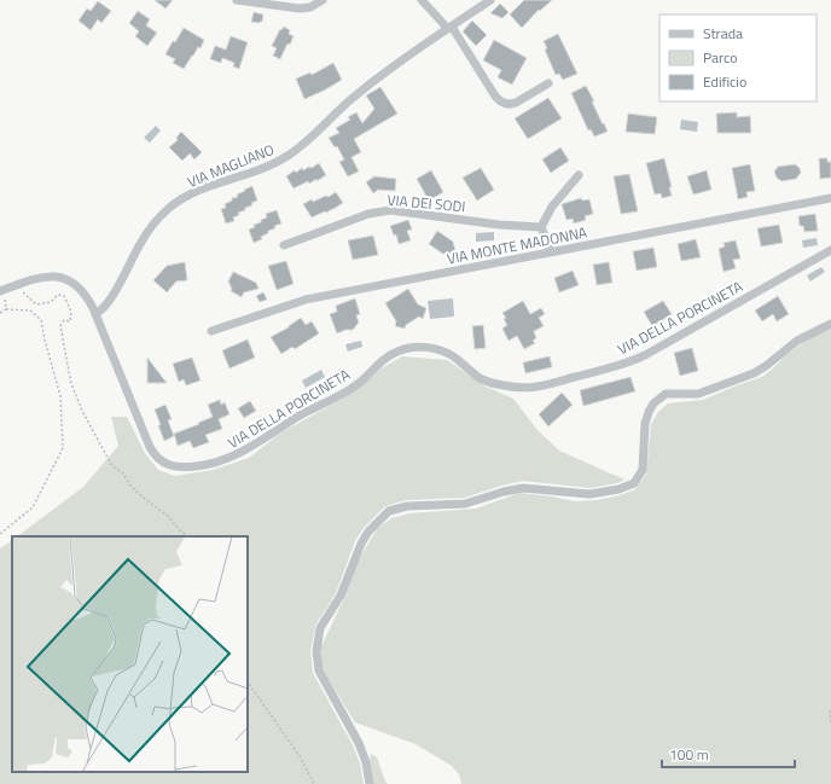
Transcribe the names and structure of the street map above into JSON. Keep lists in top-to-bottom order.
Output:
{
  "streets": {
    "street": [
      "VIA MAGLIANO",
      "VIA DEI SODI",
      "VIA MONTE MADONNA",
      "VIA DELLA PORCINETA"
    ]
  },
  "crossings": [
    ["VIA MAGLIANO", "VIA DELLA PORCINETA"]
  ],
  "legend": ["Strada", "Parco", "Edificio"],
  "scale_bar": "100 m"
}
